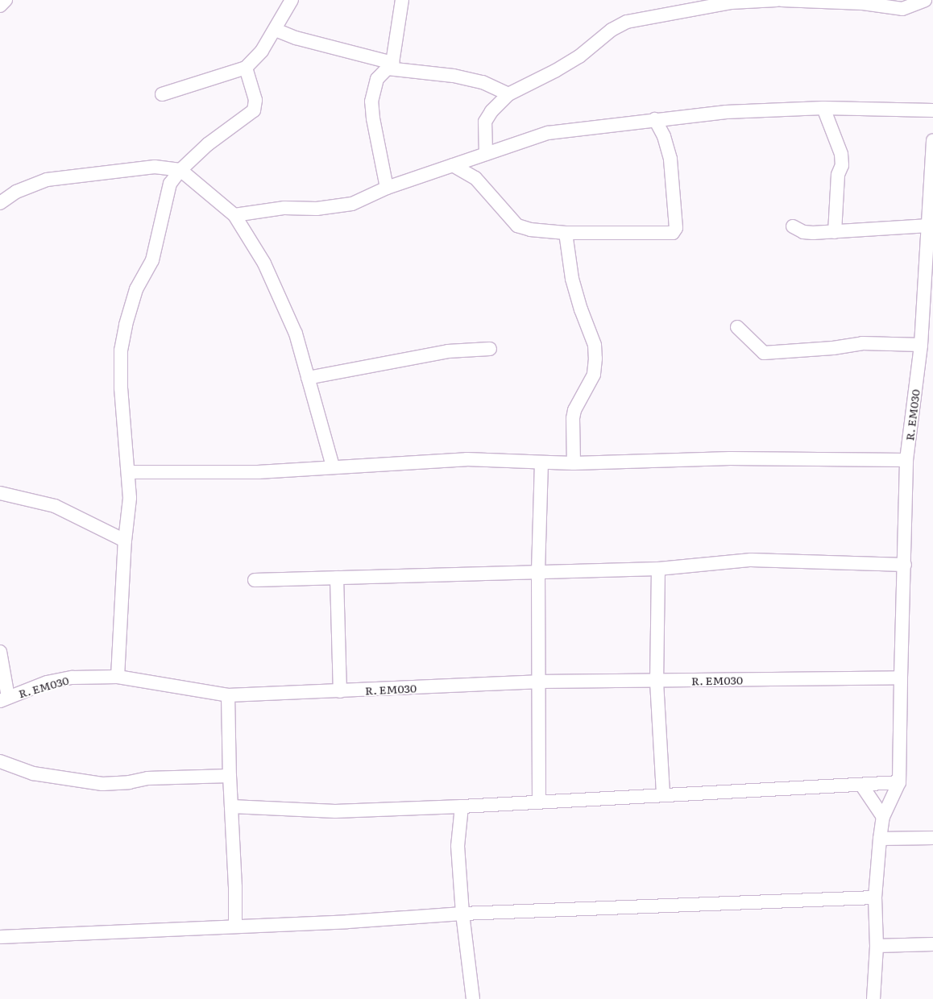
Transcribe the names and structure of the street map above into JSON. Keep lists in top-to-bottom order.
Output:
{
  "streets": {
    "street": ["R. EM030"]
  }
}
